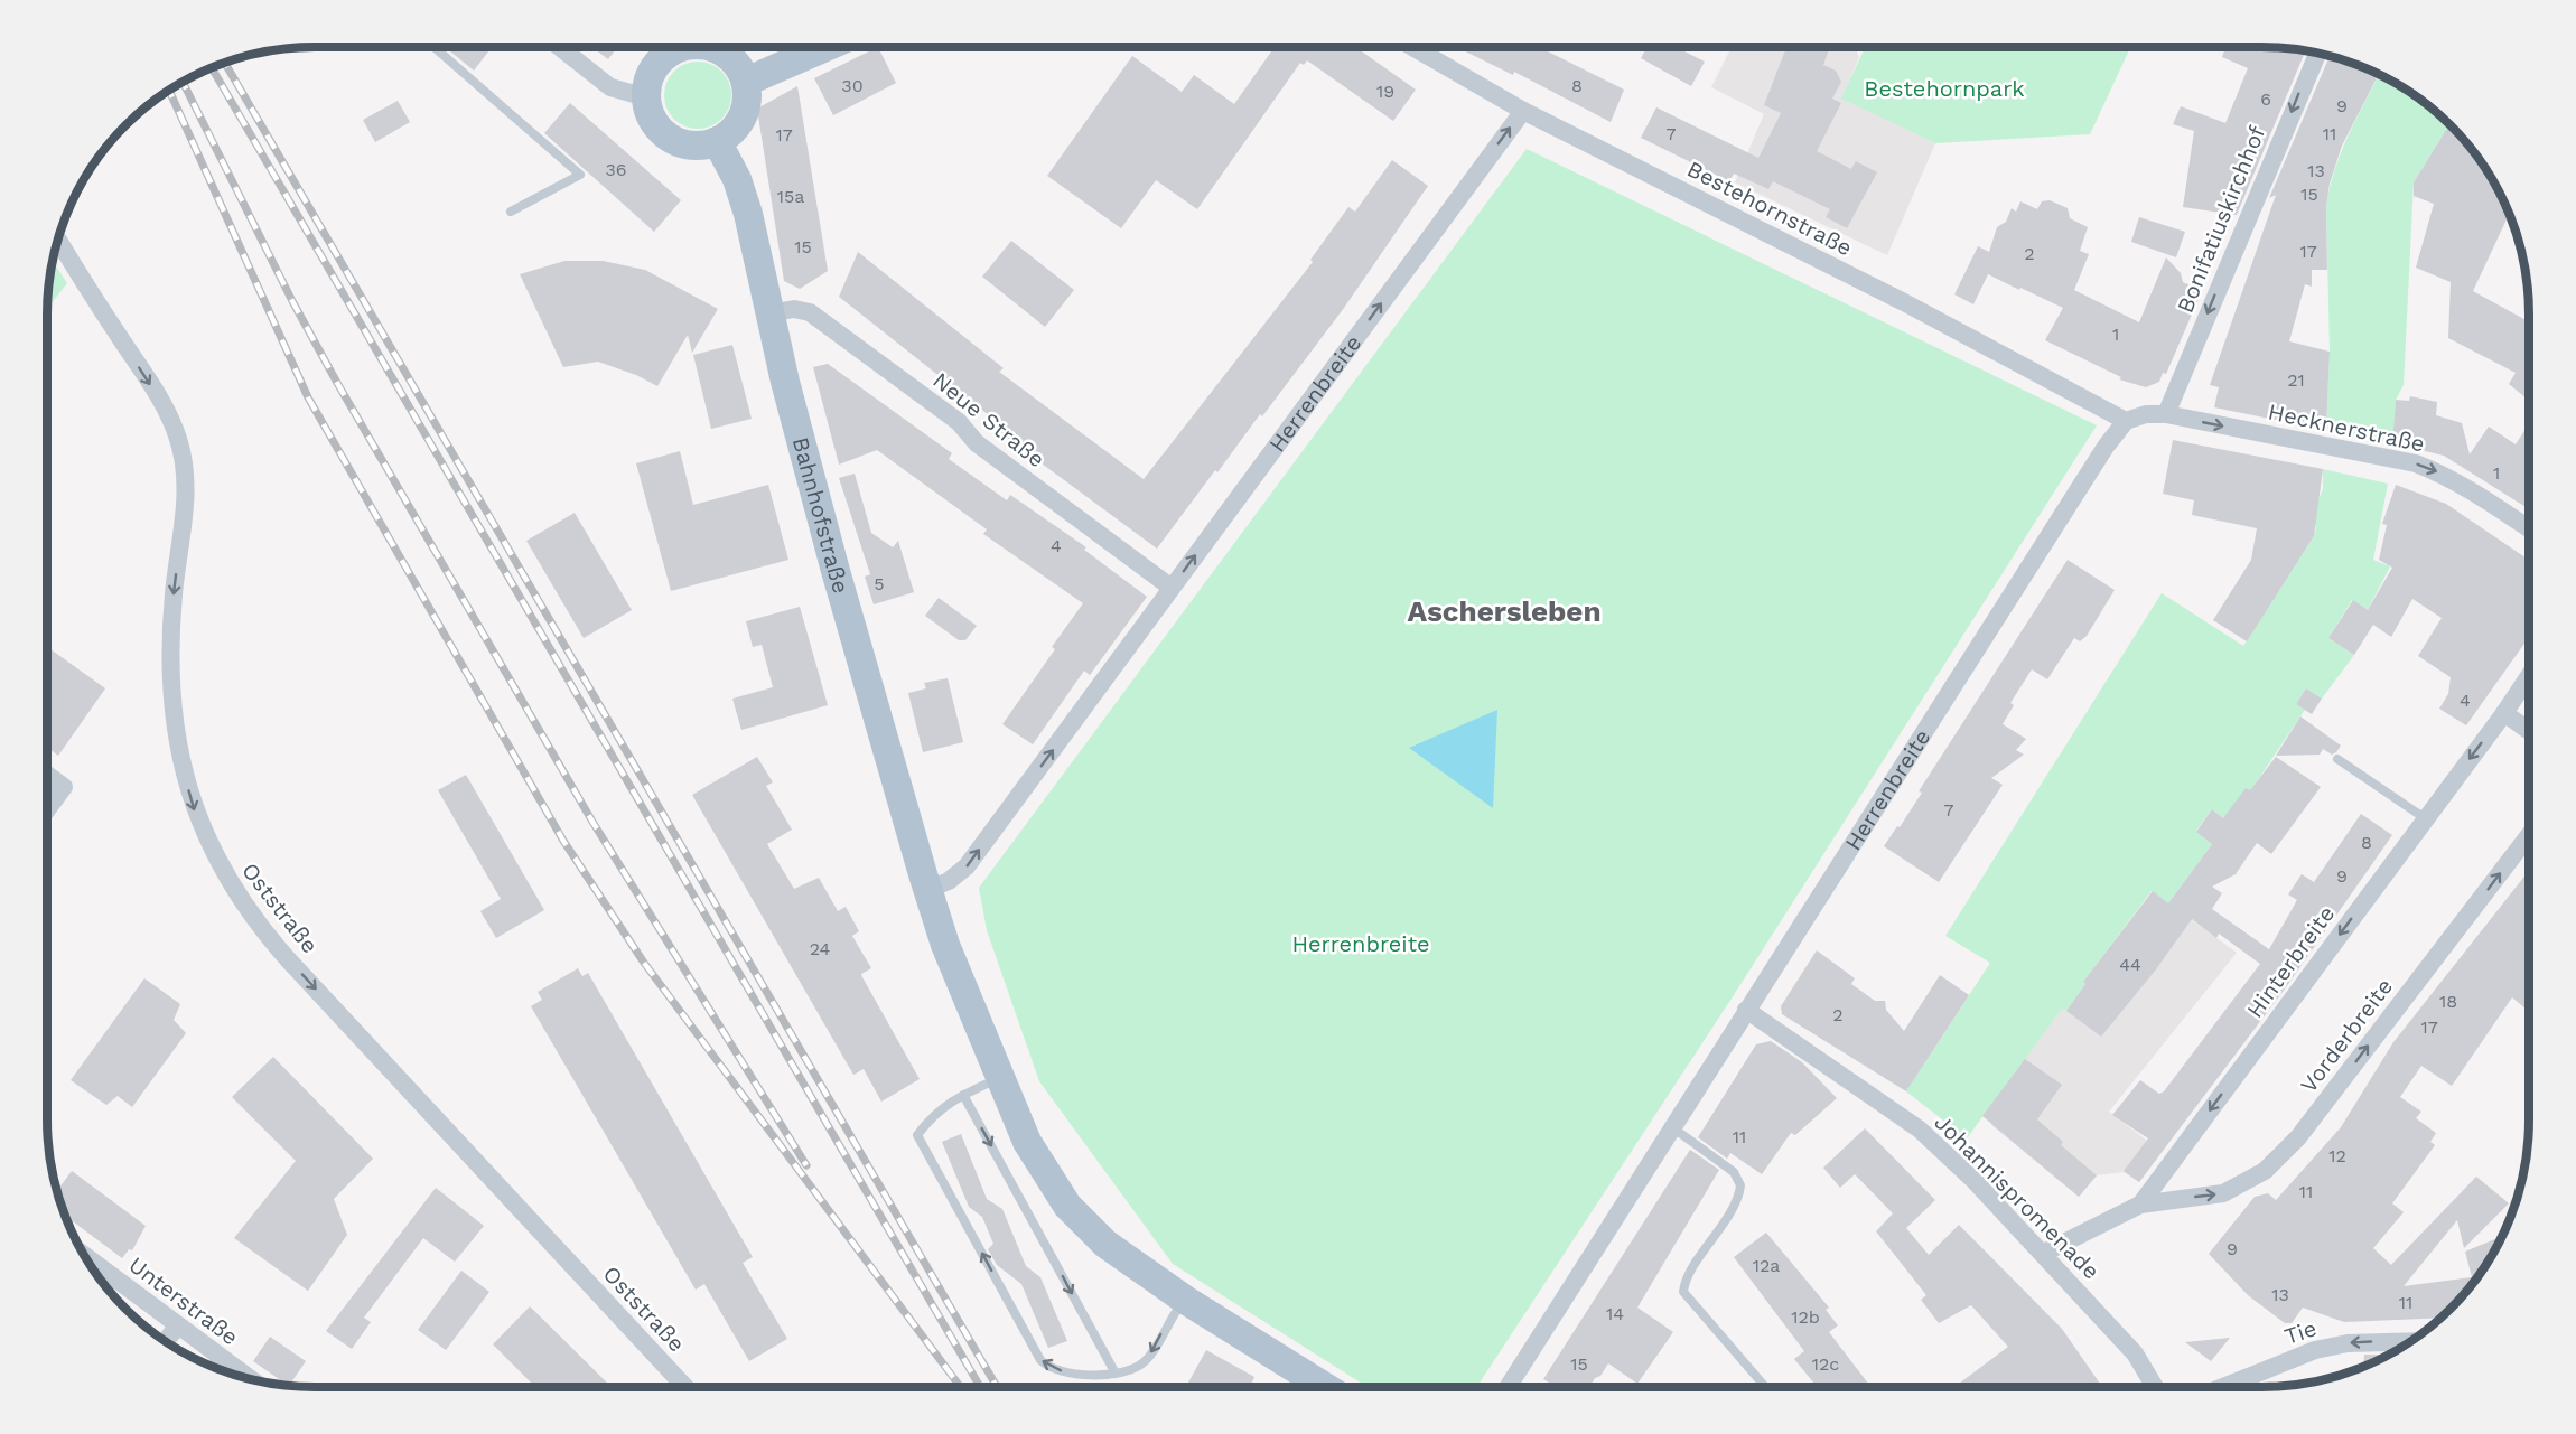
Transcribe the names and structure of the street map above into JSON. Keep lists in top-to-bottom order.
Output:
{
  "streets": {
    "main road": ["Bahnhofstraße"],
    "street": [
      "Bestehornstraße",
      "Bonifatiuskirchhof",
      "Herrenbreite",
      "Neue Straße",
      "Hecknerstraße",
      "Oststraße",
      "Hinterbreite",
      "Vorderbreite",
      "Johannispromenade",
      "Unterstraße",
      "Tie"
    ]
  },
  "crossings": [
    ["Bestehornstraße", "Herrenbreite"],
    ["Bestehornstraße", "Hecknerstraße"],
    ["Bonifatiuskirchhof", "Hecknerstraße"],
    ["Herrenbreite", "Neue Straße"],
    ["Herrenbreite", "Hecknerstraße"],
    ["Herrenbreite", "Bahnhofstraße"],
    ["Herrenbreite", "Johannispromenade"],
    ["Neue Straße", "Bahnhofstraße"],
    ["Hinterbreite", "Vorderbreite"],
    ["Hinterbreite", "Johannispromenade"]
  ],
  "one_way": [
    "Bonifatiuskirchhof",
    "Herrenbreite",
    "Hecknerstraße",
    "Oststraße",
    "Hinterbreite",
    "Vorderbreite",
    "Tie"
  ],
  "districts": ["Aschersleben"],
  "parks": ["Bestehornpark", "Herrenbreite"],
  "house_numbers": [
    "30",
    "8",
    "19",
    "6",
    "9",
    "7",
    "11",
    "17",
    "36",
    "13",
    "15",
    "15a",
    "15",
    "17",
    "2",
    "1",
    "21",
    "1",
    "4",
    "5",
    "4",
    "7",
    "8",
    "9",
    "24",
    "44",
    "18",
    "2",
    "17",
    "11",
    "12",
    "11",
    "9",
    "12a",
    "13",
    "11",
    "14",
    "12b",
    "15",
    "12c"
  ]
}
